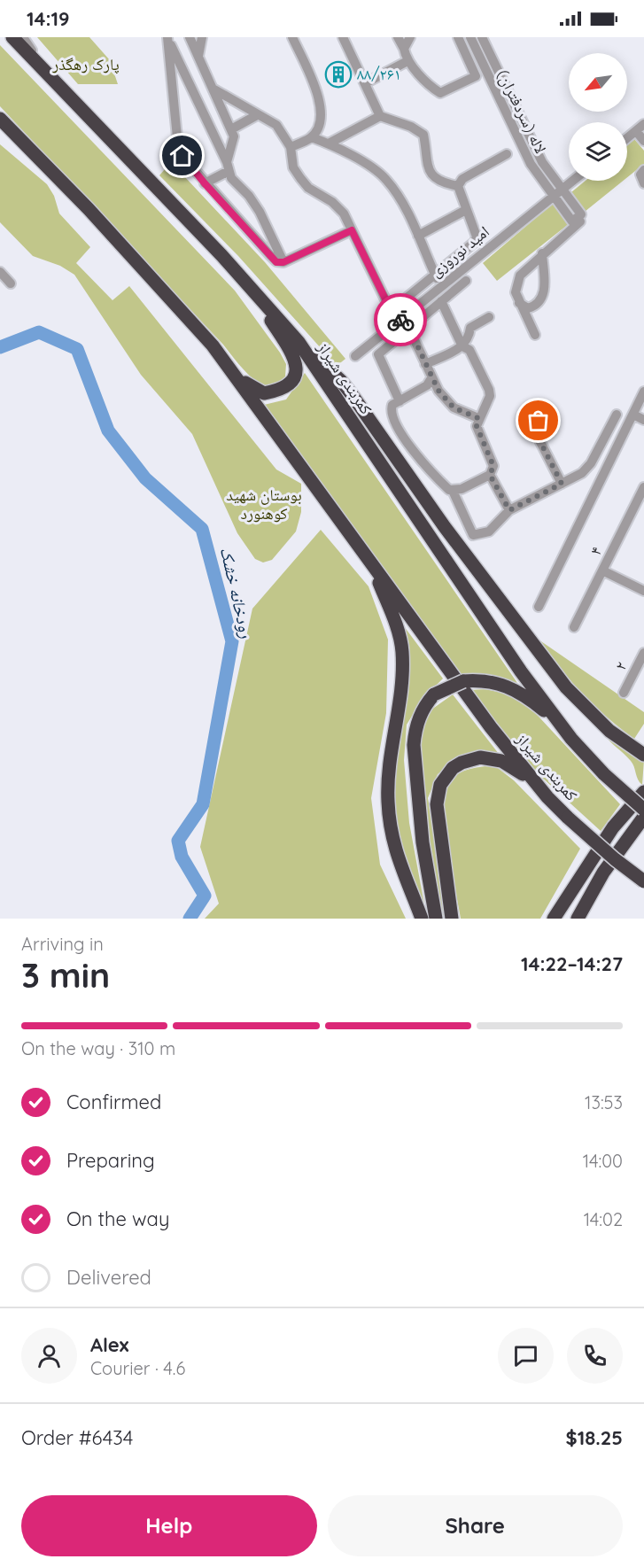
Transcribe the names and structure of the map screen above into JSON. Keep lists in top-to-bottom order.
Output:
{
  "streets": {
    "highway": ["کمربندی شیراز"],
    "street": [
      "لاله (سردفتران)",
      "امید نوروزی",
      "۴",
      "۲"
    ]
  },
  "crossings": [
    ["لاله (سردفتران)", "امید نوروزی"]
  ],
  "water": ["رودخانه خشک"],
  "parks": ["پارک رهگذر", "بوستان شهید کوهنورد"],
  "places": {
    "building": ["۸۸/۲۶۱"]
  },
  "north": "bottom left",
  "page": {
    "status": "14:19",
    "heading": ["3 min", "Arriving in", "14:22–14:27"],
    "panel": [
      "Alex",
      "Courier · 4.6",
      "Order #6434",
      "$18.25"
    ],
    "bar": "On the way · 310 m",
    "list": [
      ["Confirmed", "13:53"],
      ["Preparing", "14:00"],
      ["On the way", "14:02"],
      "Delivered"
    ],
    "buttons": ["Help", "Share"]
  }
}
